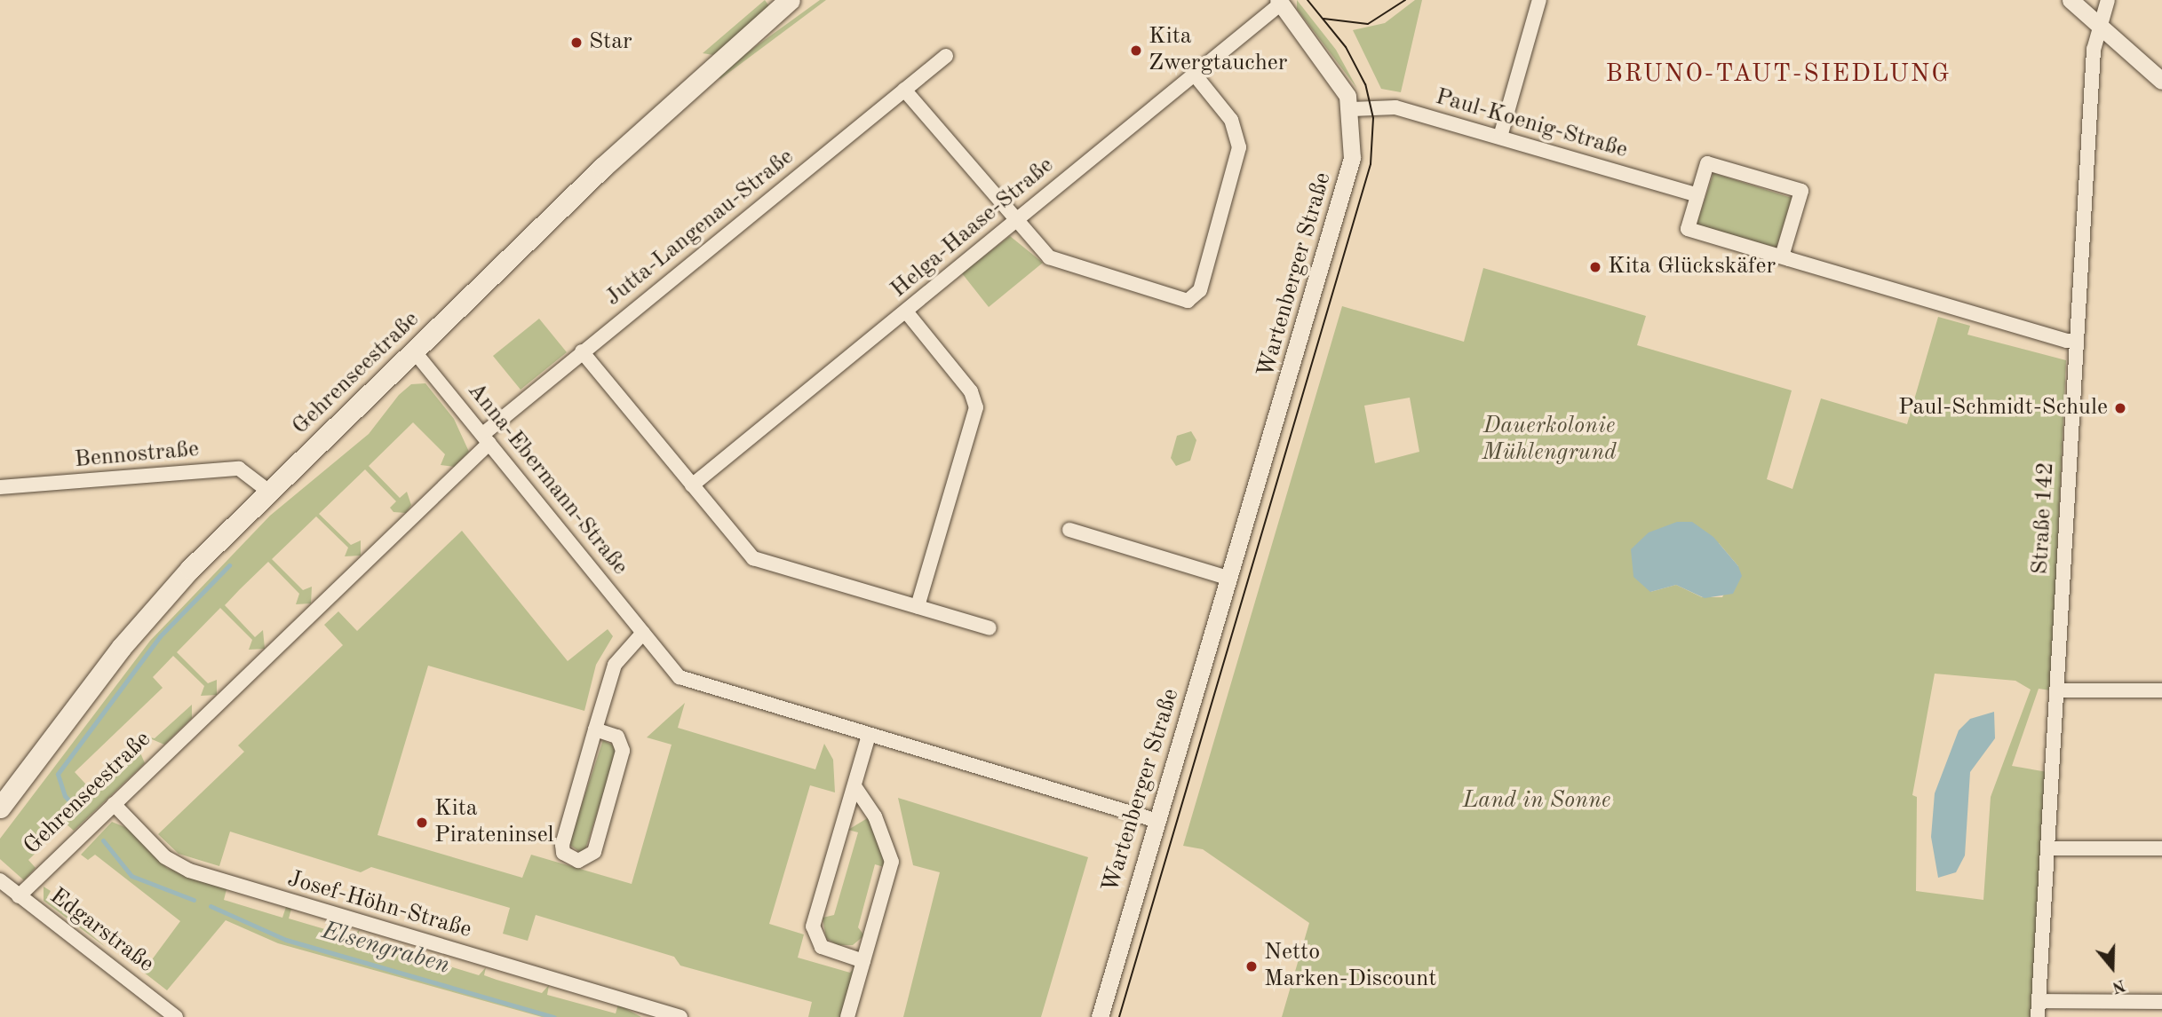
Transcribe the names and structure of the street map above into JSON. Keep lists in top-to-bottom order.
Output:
{
  "streets": {
    "main road": ["Gehrenseestraße"],
    "street": [
      "Paul-Koenig-Straße",
      "Jutta-Langenau-Straße",
      "Helga-Haase-Straße",
      "Wartenberger Straße",
      "Bennostraße",
      "Anna-Ebermann-Straße",
      "Straße 142",
      "Josef-Höhn-Straße",
      "Edgarstraße"
    ]
  },
  "crossings": [
    ["Paul-Koenig-Straße", "Wartenberger Straße"],
    ["Jutta-Langenau-Straße", "Gehrenseestraße"],
    ["Jutta-Langenau-Straße", "Anna-Ebermann-Straße"],
    ["Helga-Haase-Straße", "Wartenberger Straße"],
    ["Wartenberger Straße", "Anna-Ebermann-Straße"],
    ["Gehrenseestraße", "Bennostraße"],
    ["Gehrenseestraße", "Anna-Ebermann-Straße"],
    ["Gehrenseestraße", "Josef-Höhn-Straße"],
    ["Gehrenseestraße", "Edgarstraße"]
  ],
  "districts": ["BRUNO-TAUT-SIEDLUNG"],
  "water": ["Elsengraben"],
  "parks": ["Dauerkolonie Mühlengrund", "Land in Sonne"],
  "places": [
    "Star",
    "Kita Zwergtaucher",
    "Kita Glückskäfer",
    "Paul-Schmidt-Schule",
    "Kita Pirateninsel",
    "Netto Marken-Discount"
  ],
  "north": "bottom"
}
